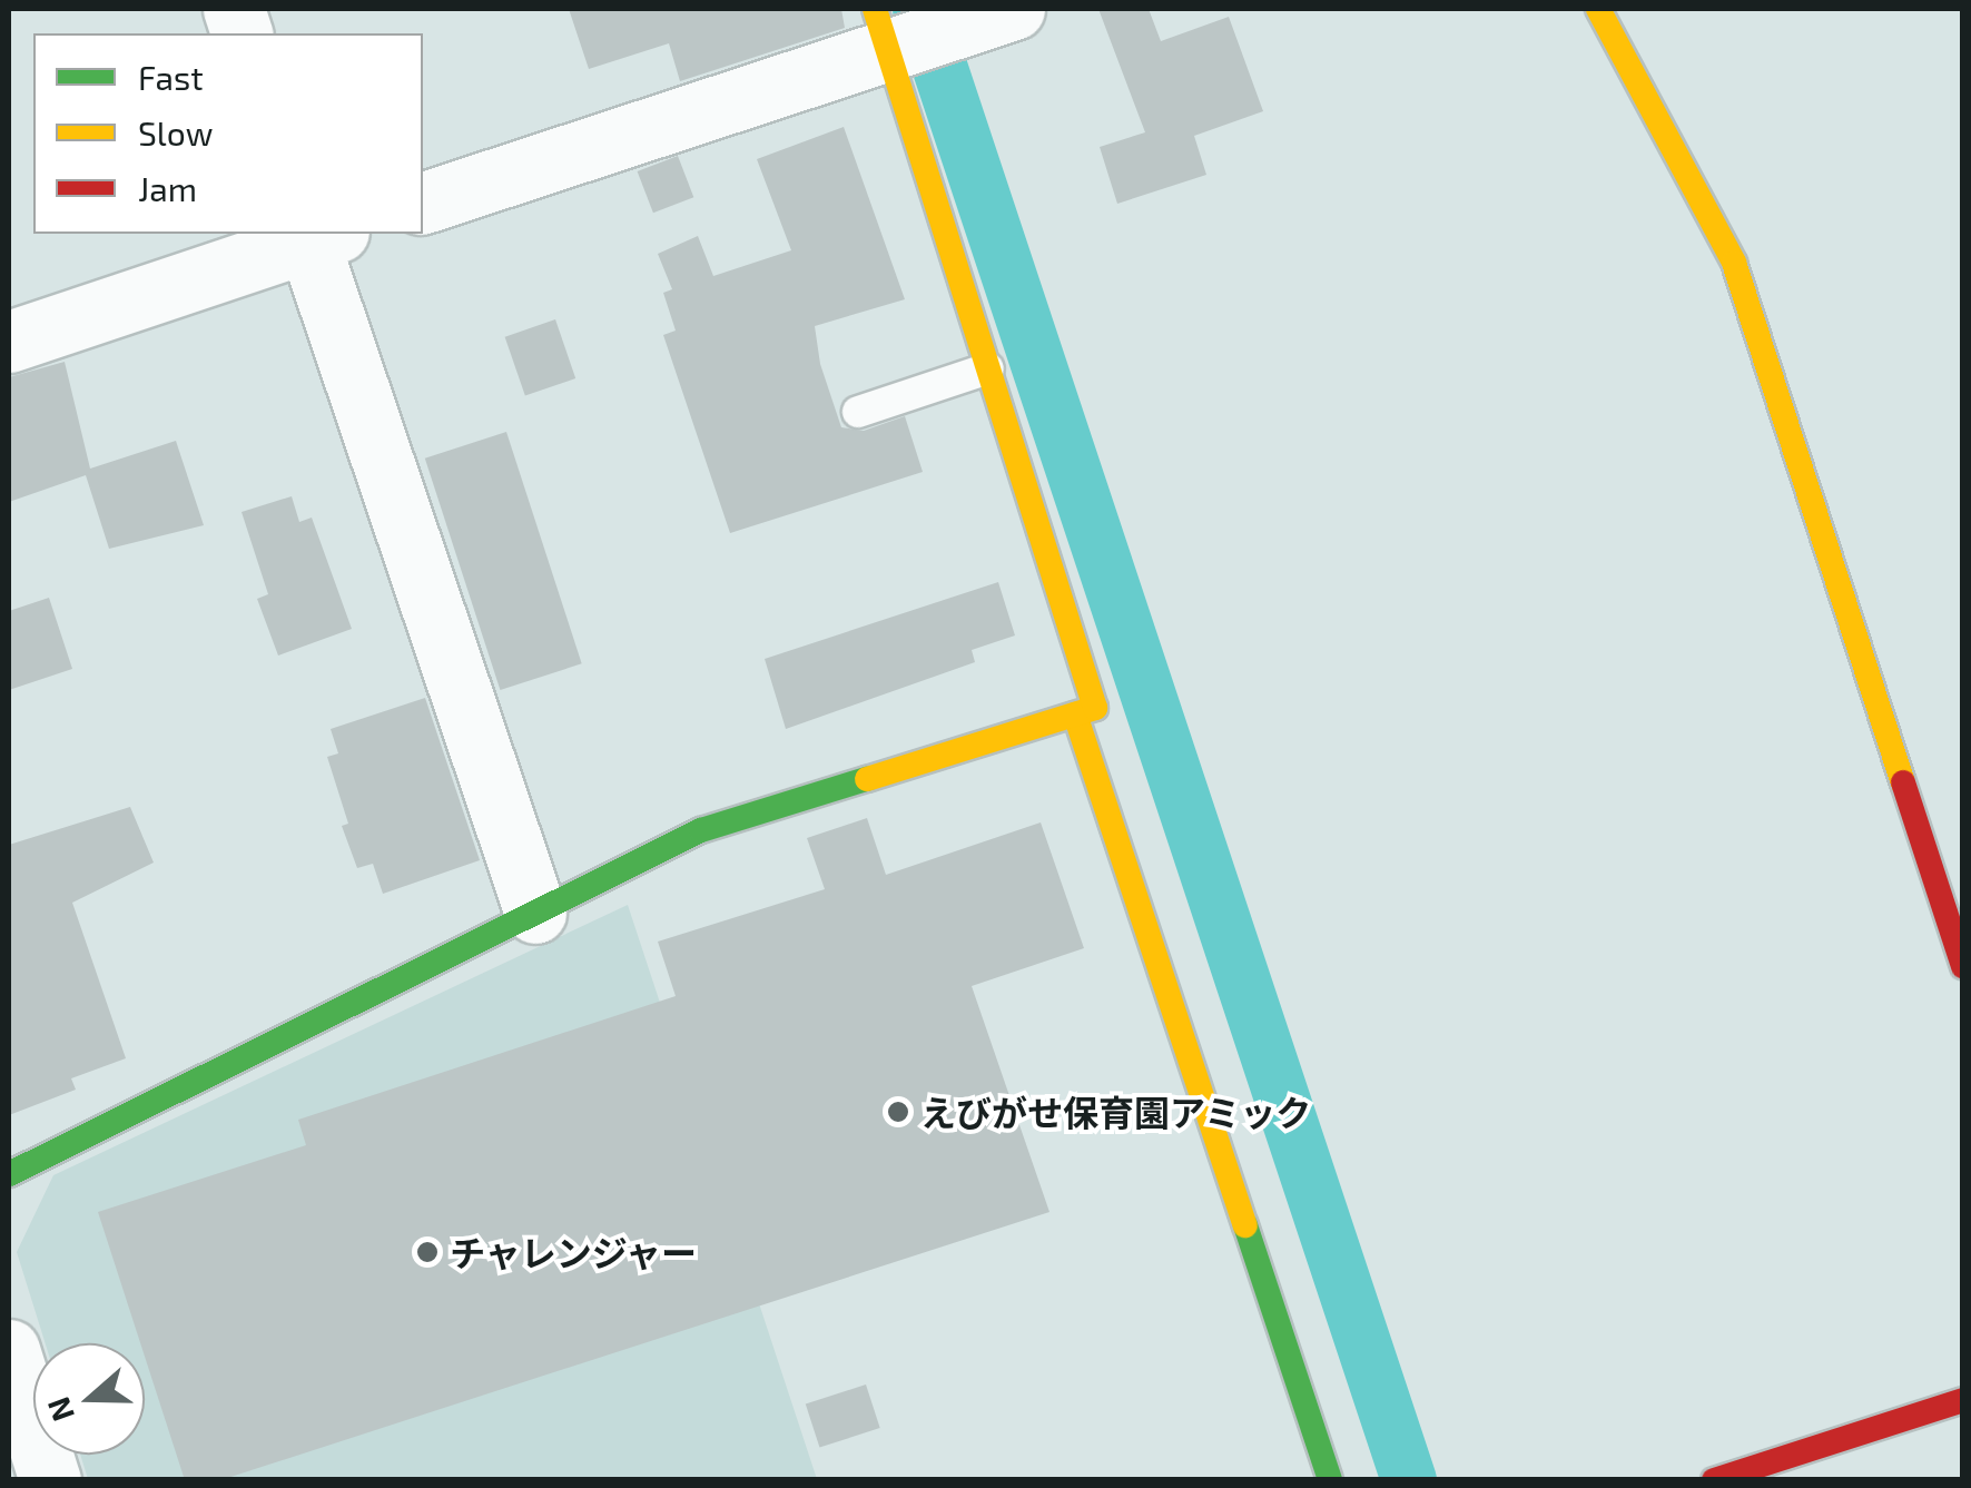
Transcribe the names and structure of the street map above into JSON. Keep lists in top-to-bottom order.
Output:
{
  "places": ["えびがせ保育園アミック", "チャレンジャー"],
  "legend": ["Fast", "Slow", "Jam"],
  "north": "left"
}
